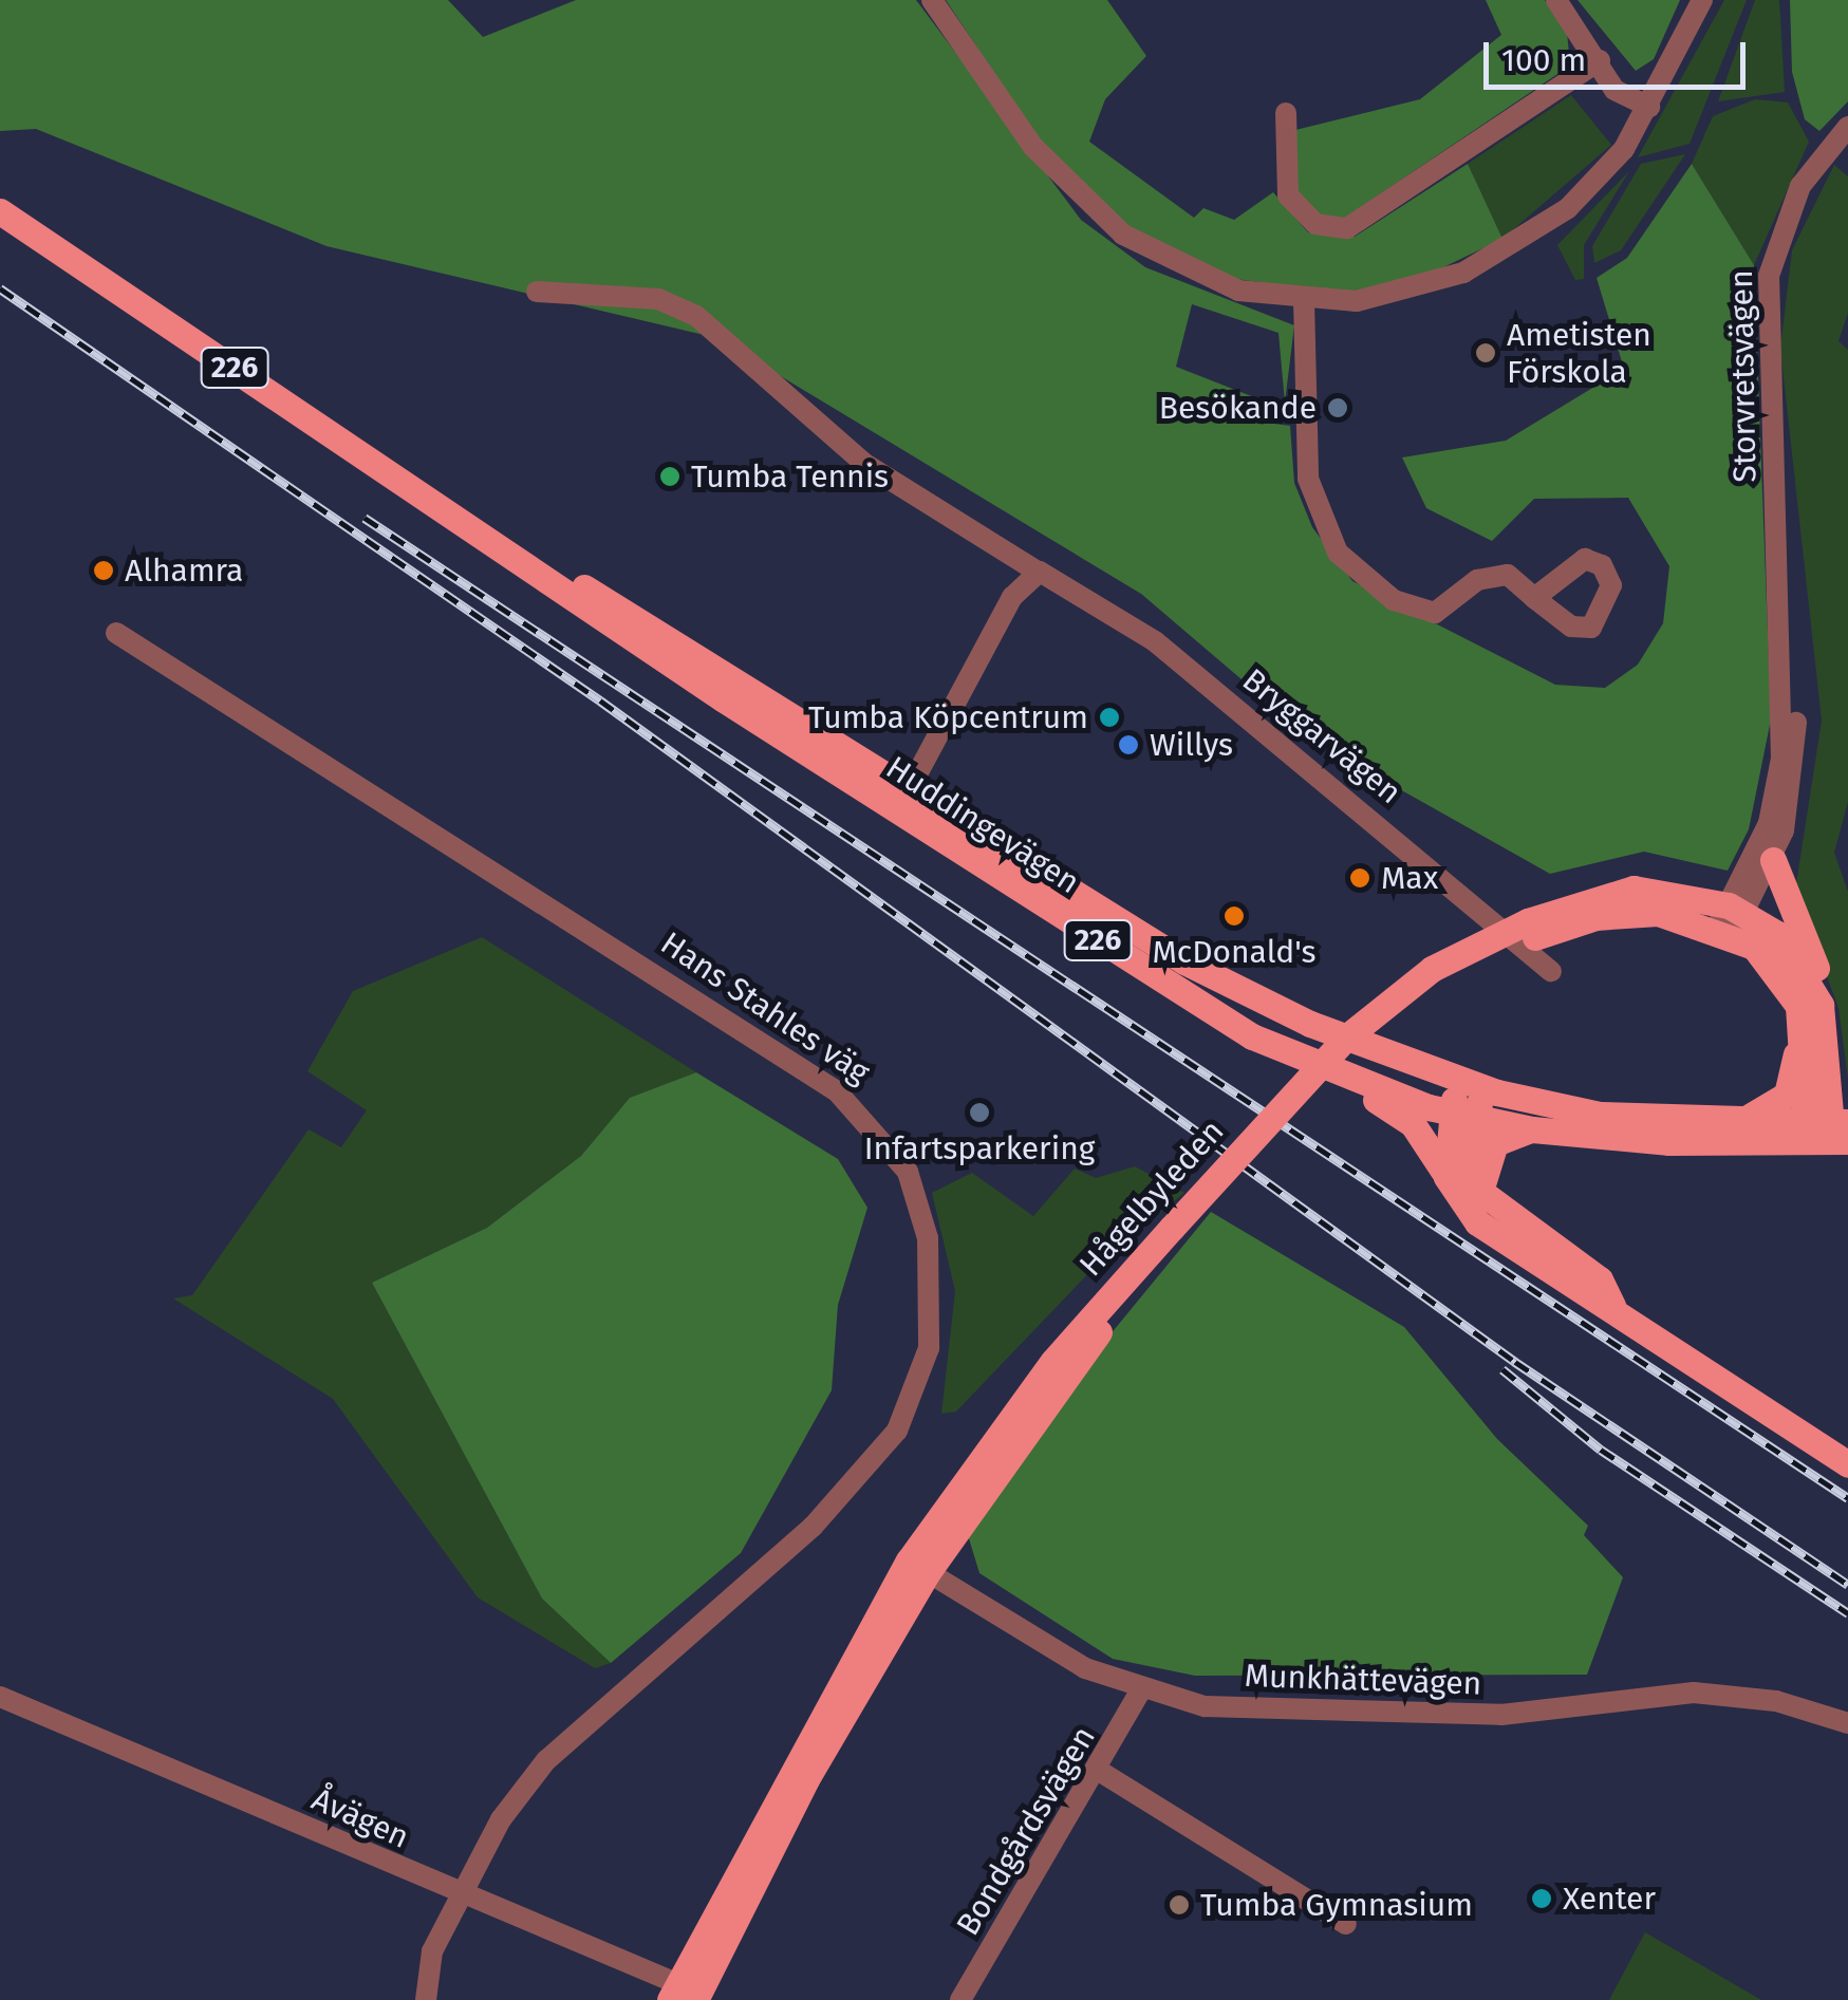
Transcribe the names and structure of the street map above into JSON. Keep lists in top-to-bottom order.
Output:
{
  "streets": {
    "main road": ["226", "Huddingevägen", "Hågelbyleden"],
    "street": [
      "Storvretsvägen",
      "Bryggarvägen",
      "Hans Stahles väg",
      "Munkhättevägen",
      "Åvägen",
      "Bondgårdsvägen"
    ]
  },
  "crossings": [
    ["Storvretsvägen", "Hågelbyleden"],
    ["Huddingevägen", "Hågelbyleden"],
    ["Hans Stahles väg", "Åvägen"],
    ["Hågelbyleden", "Munkhättevägen"],
    ["Hågelbyleden", "Åvägen"],
    ["Munkhättevägen", "Bondgårdsvägen"]
  ],
  "places": [
    "Ametisten Förskola",
    "Besökande",
    "Tumba Tennis",
    "Alhamra",
    "Tumba Köpcentrum",
    "Willys",
    "Max",
    "McDonald's",
    "Infartsparkering",
    "Xenter",
    "Tumba Gymnasium"
  ],
  "scale_bar": "100 m"
}
